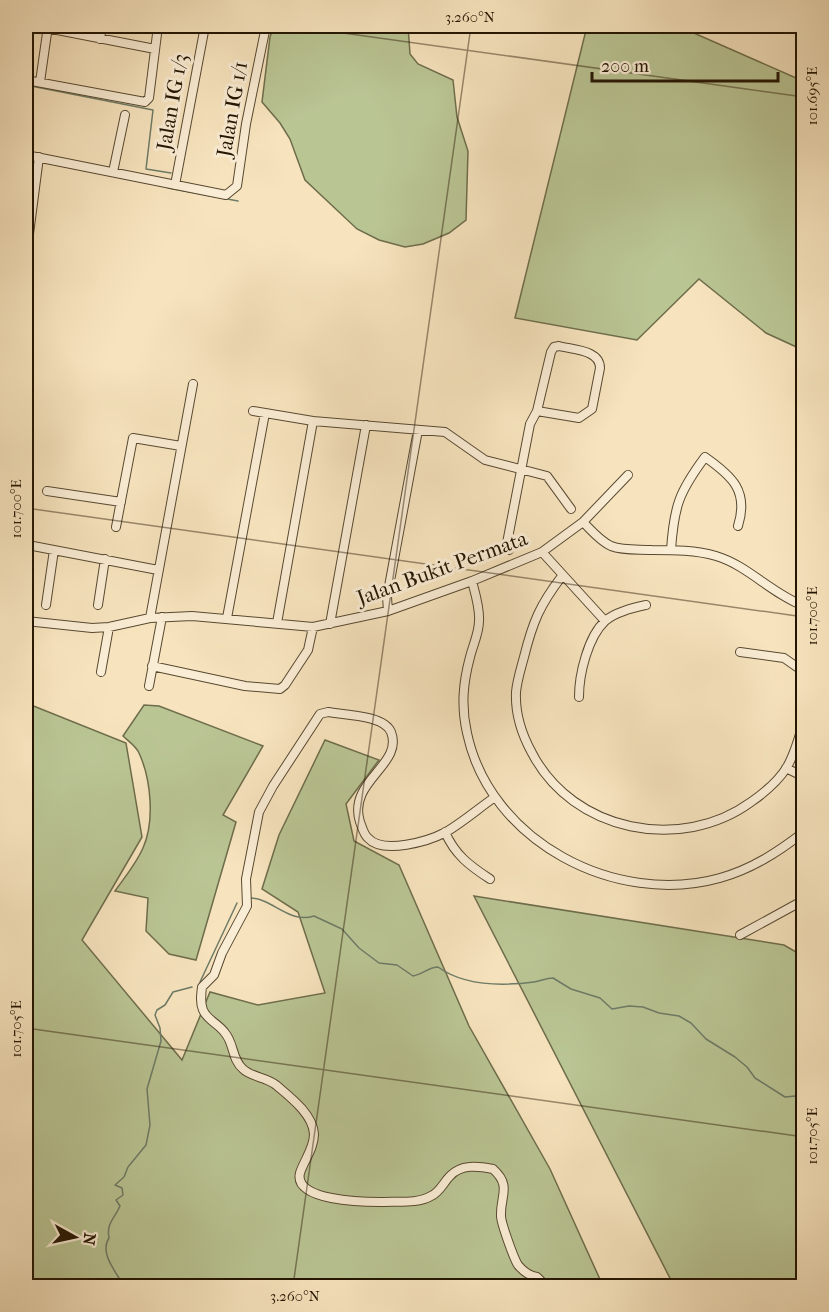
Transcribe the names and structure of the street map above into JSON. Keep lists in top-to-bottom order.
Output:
{
  "streets": {
    "street": ["Jalan IG 1/3", "Jalan IG 1/1", "Jalan Bukit Permata"]
  },
  "crossings": [
    ["Jalan IG 1/3", "Jalan IG 1/1"]
  ],
  "scale_bar": "200 m",
  "north": "right",
  "coordinates": [
    "3.260°N",
    "101.695°E",
    "101.700°E",
    "101.705°E"
  ]
}
